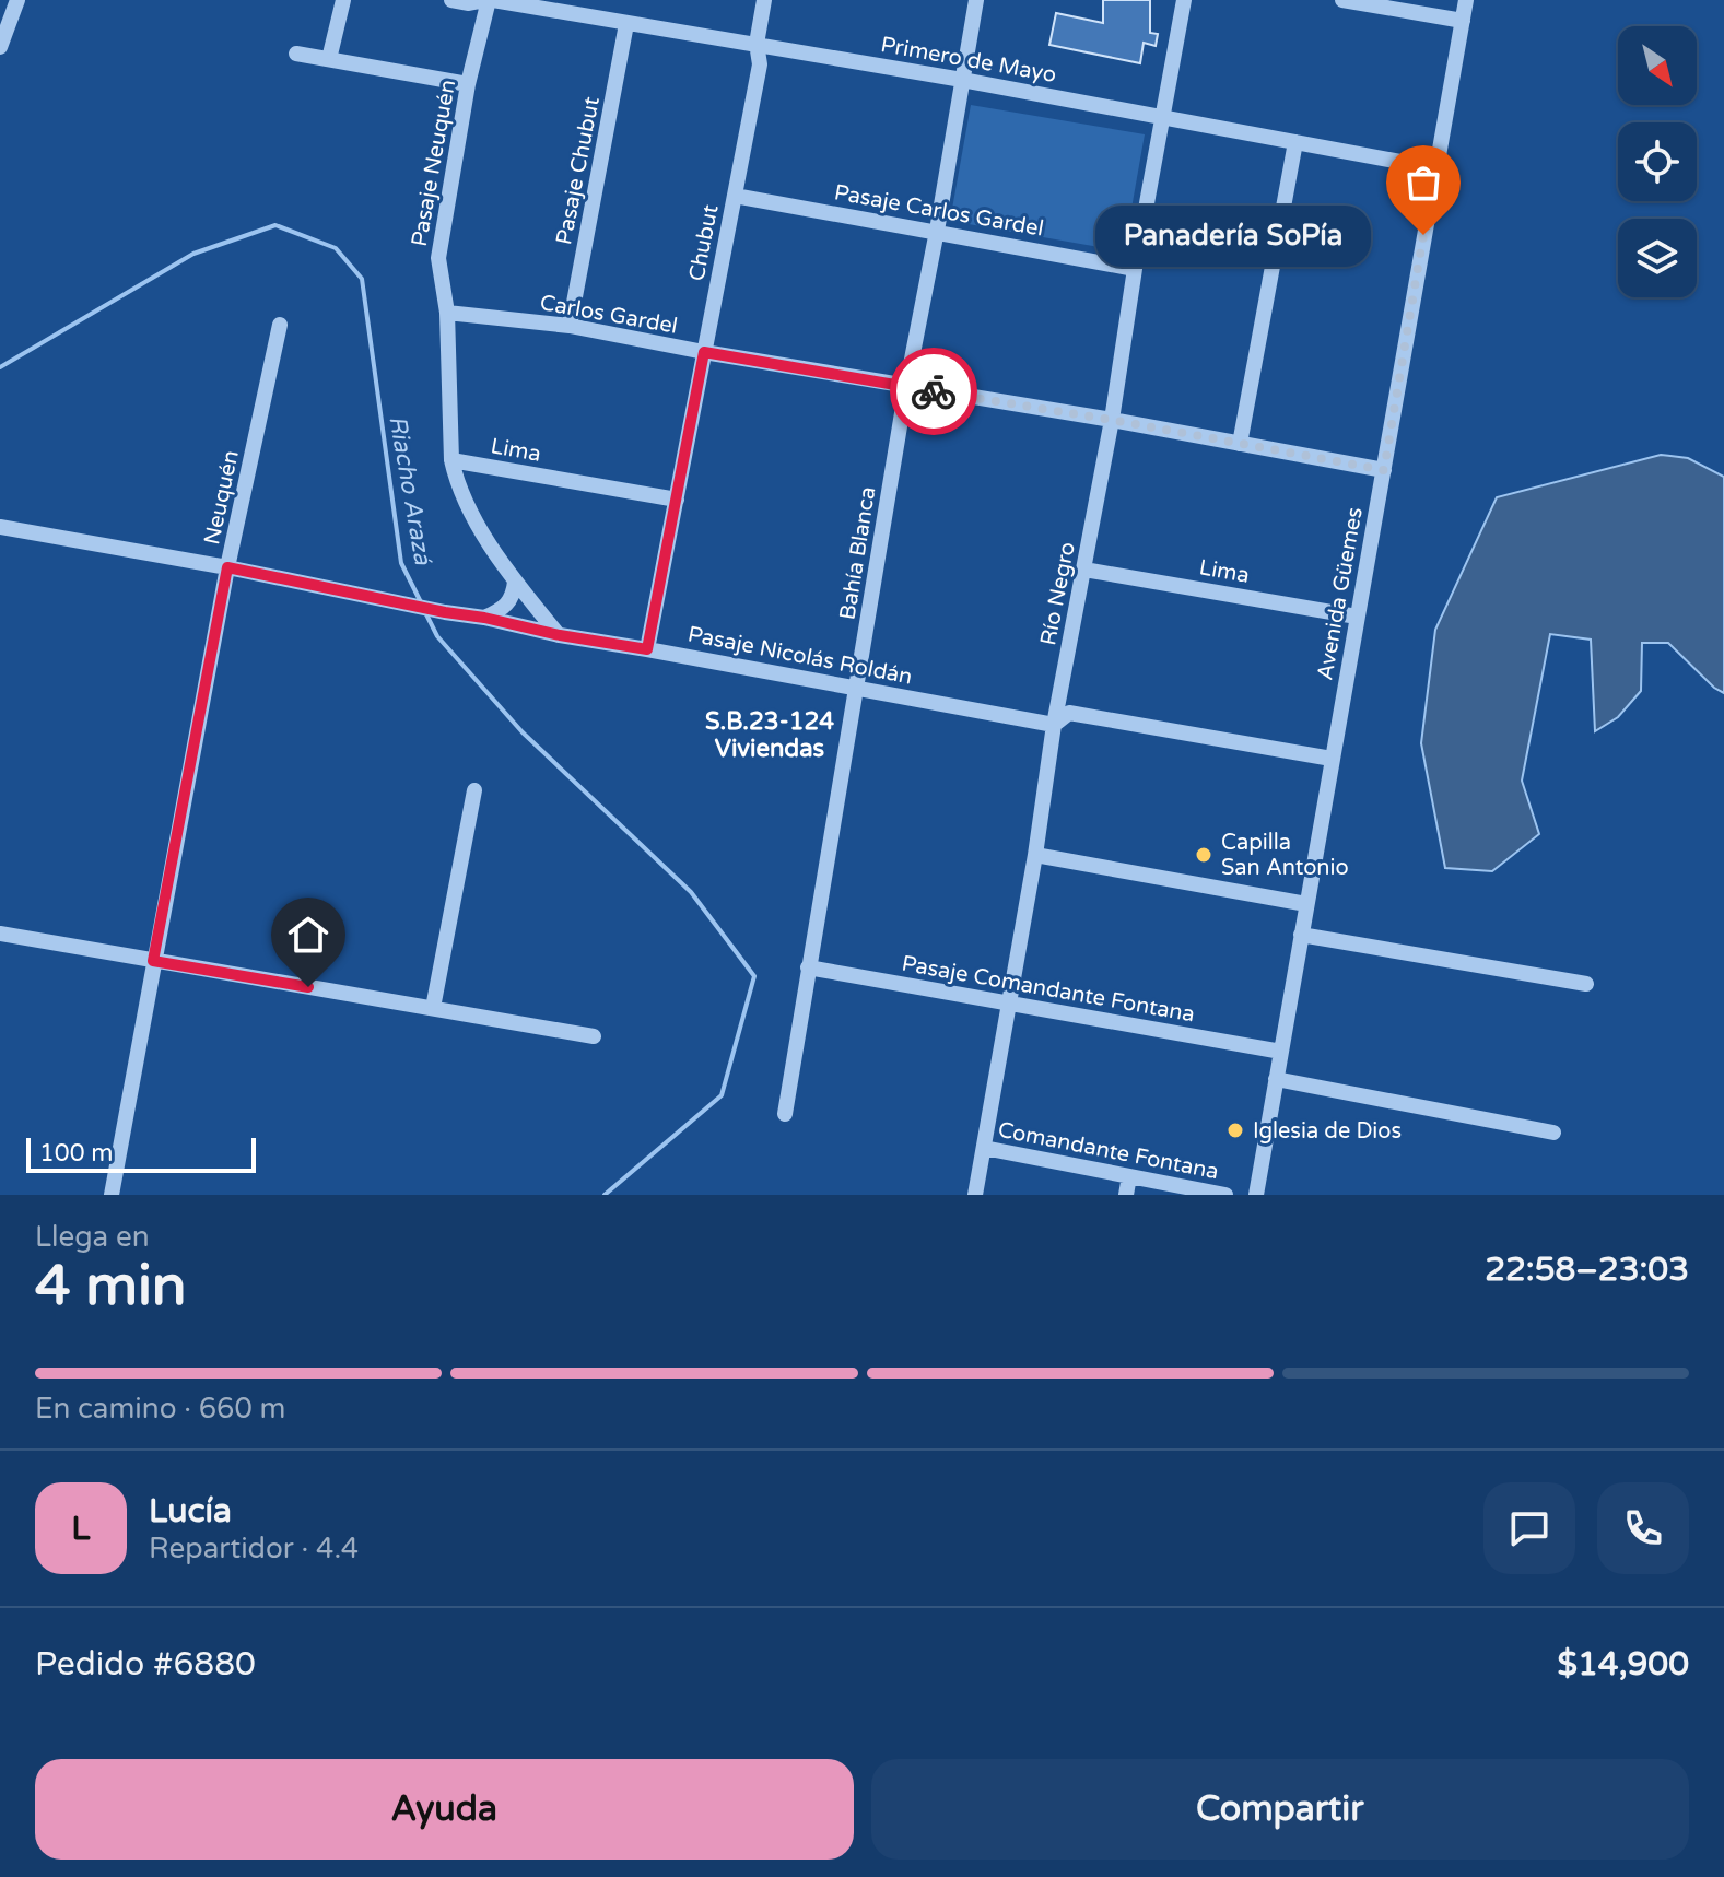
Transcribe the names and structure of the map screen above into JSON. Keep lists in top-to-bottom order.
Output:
{
  "streets": {
    "street": [
      "Primero de Mayo",
      "Pasaje Neuquén",
      "Pasaje Chubut",
      "Pasaje Carlos Gardel",
      "Chubut",
      "Carlos Gardel",
      "Lima",
      "Neuquén",
      "Bahía Blanca",
      "Río Negro",
      "Avenida Güemes",
      "Pasaje Nicolás Roldán",
      "Pasaje Comandante Fontana",
      "Comandante Fontana"
    ]
  },
  "crossings": [
    ["Primero de Mayo", "Pasaje Neuquén"],
    ["Primero de Mayo", "Pasaje Chubut"],
    ["Primero de Mayo", "Chubut"],
    ["Primero de Mayo", "Bahía Blanca"],
    ["Primero de Mayo", "Río Negro"],
    ["Primero de Mayo", "Avenida Güemes"],
    ["Pasaje Neuquén", "Carlos Gardel"],
    ["Pasaje Neuquén", "Lima"],
    ["Pasaje Neuquén", "Pasaje Nicolás Roldán"],
    ["Pasaje Chubut", "Carlos Gardel"],
    ["Pasaje Carlos Gardel", "Chubut"],
    ["Pasaje Carlos Gardel", "Bahía Blanca"],
    ["Pasaje Carlos Gardel", "Río Negro"],
    ["Chubut", "Carlos Gardel"],
    ["Chubut", "Lima"],
    ["Chubut", "Pasaje Nicolás Roldán"],
    ["Carlos Gardel", "Bahía Blanca"],
    ["Carlos Gardel", "Río Negro"],
    ["Carlos Gardel", "Avenida Güemes"],
    ["Lima", "Río Negro"],
    ["Lima", "Avenida Güemes"],
    ["Neuquén", "Pasaje Nicolás Roldán"],
    ["Bahía Blanca", "Pasaje Nicolás Roldán"],
    ["Bahía Blanca", "Pasaje Comandante Fontana"],
    ["Río Negro", "Pasaje Nicolás Roldán"],
    ["Río Negro", "Pasaje Comandante Fontana"],
    ["Río Negro", "Comandante Fontana"],
    ["Avenida Güemes", "Pasaje Nicolás Roldán"],
    ["Avenida Güemes", "Pasaje Comandante Fontana"]
  ],
  "districts": ["S.B.23-124 Viviendas"],
  "water": ["Riacho Arazá"],
  "places": ["Panadería SoPía", "Capilla San Antonio", "Iglesia de Dios"],
  "scale_bar": "100 m",
  "north": "bottom right",
  "page": {
    "bubble": "Panadería SoPía",
    "scale": "100 m",
    "heading": ["4 min", "Llega en", "22:58–23:03"],
    "panel": [
      "Lucía",
      "Repartidor · 4.4",
      "Pedido #6880",
      "$14,900"
    ],
    "bar": "En camino · 660 m",
    "round": "L",
    "buttons": ["Ayuda", "Compartir"]
  }
}
